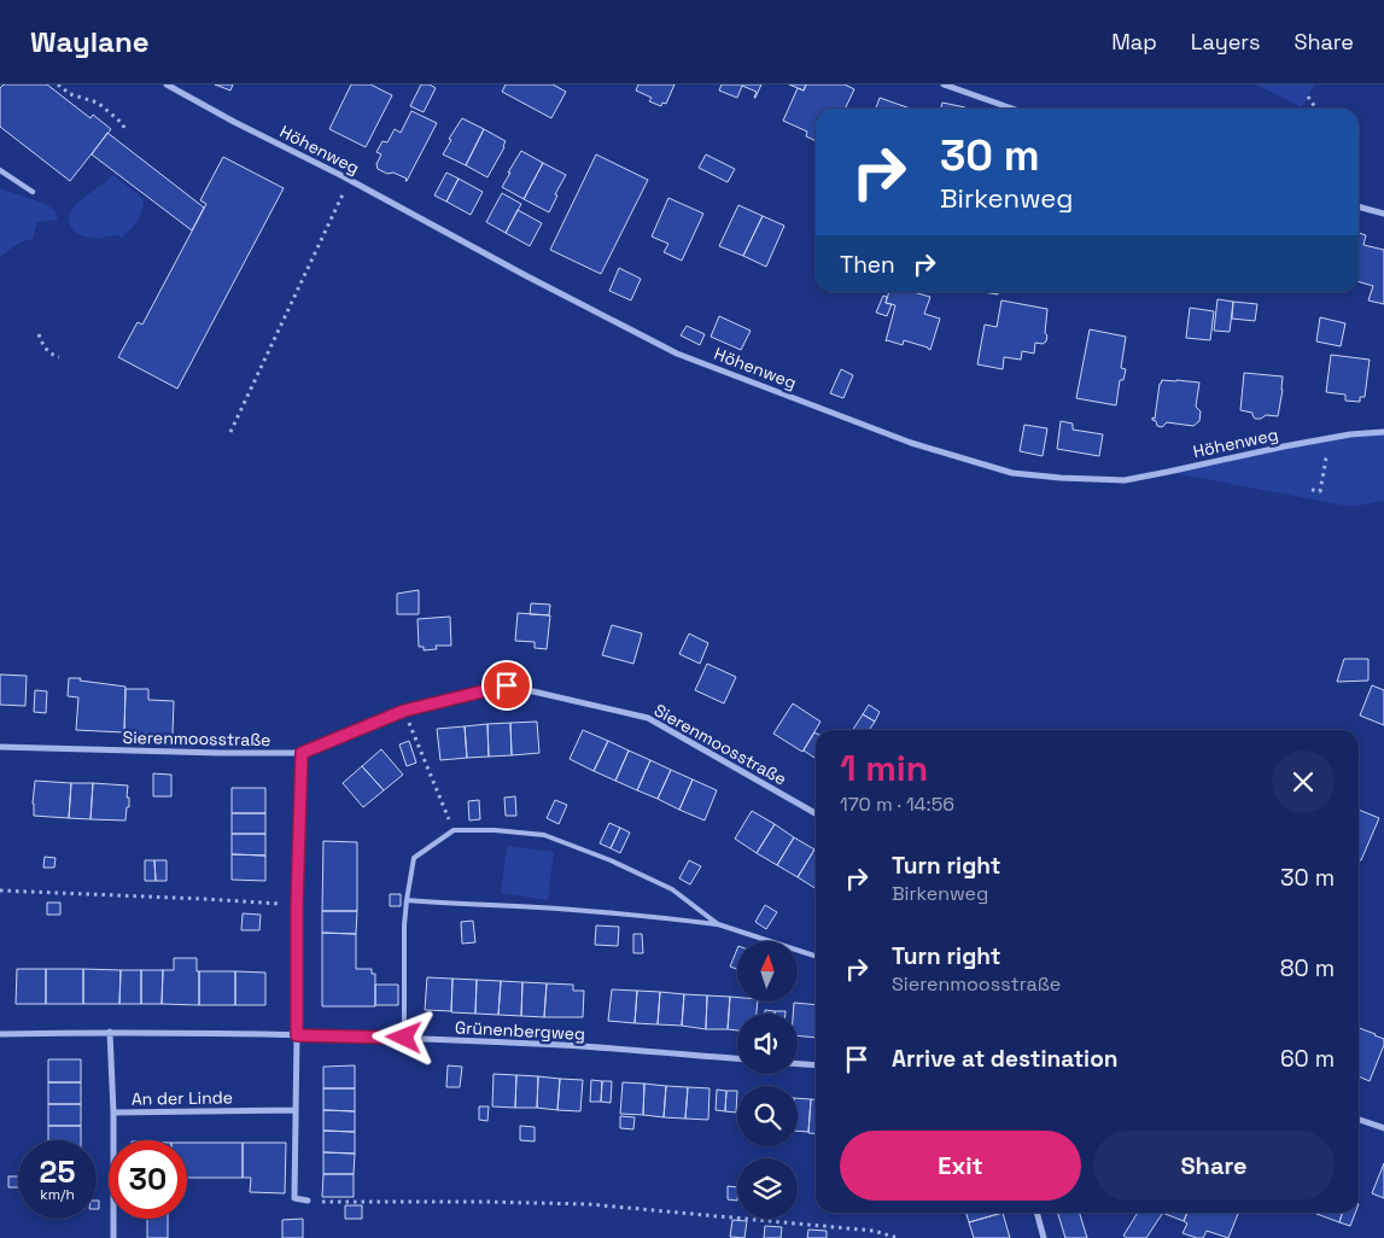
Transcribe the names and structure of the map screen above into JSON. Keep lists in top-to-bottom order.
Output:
{
  "streets": {
    "street": [
      "Höhenweg",
      "Sierenmoosstraße",
      "Grünenbergweg",
      "An der Linde"
    ]
  },
  "crossings": [
    ["Grünenbergweg", "An der Linde"]
  ],
  "north": "top",
  "page": {
    "header": "Waylane",
    "nav": ["Map", "Layers", "Share"],
    "turn": ["30 m", "Birkenweg"],
    "then": "Then",
    "heading": ["1 min", "170 m · 14:56"],
    "list": [
      {
        "name": "Turn right",
        "note": "Birkenweg",
        "value": "30 m"
      },
      {
        "name": "Turn right",
        "note": "Sierenmoosstraße",
        "value": "80 m"
      },
      {
        "name": "Arrive at destination",
        "value": "60 m"
      }
    ],
    "buttons": ["Exit", "Share"],
    "speed": "25 km/h",
    "limit": "30"
  }
}
